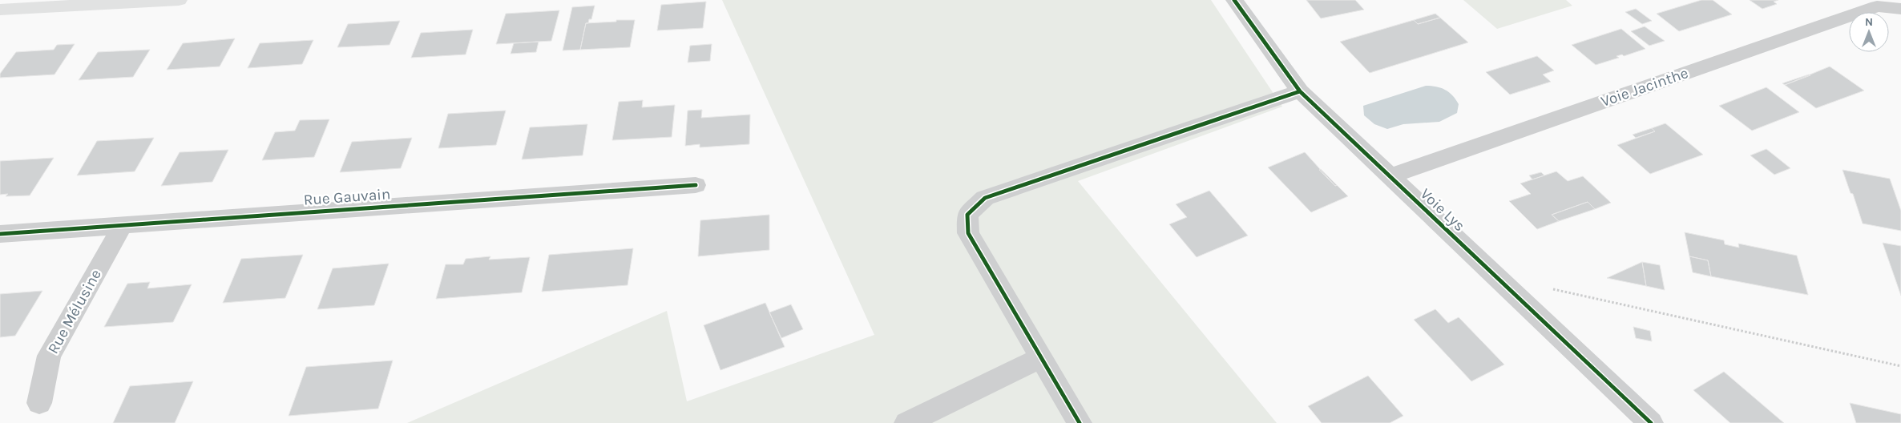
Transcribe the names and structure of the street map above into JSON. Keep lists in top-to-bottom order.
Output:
{
  "streets": {
    "street": [
      "Voie Jacinthe",
      "Rue Gauvain",
      "Voie Lys",
      "Rue Mélusine"
    ]
  },
  "crossings": [
    ["Voie Jacinthe", "Voie Lys"],
    ["Rue Gauvain", "Rue Mélusine"]
  ],
  "north": "top"
}
